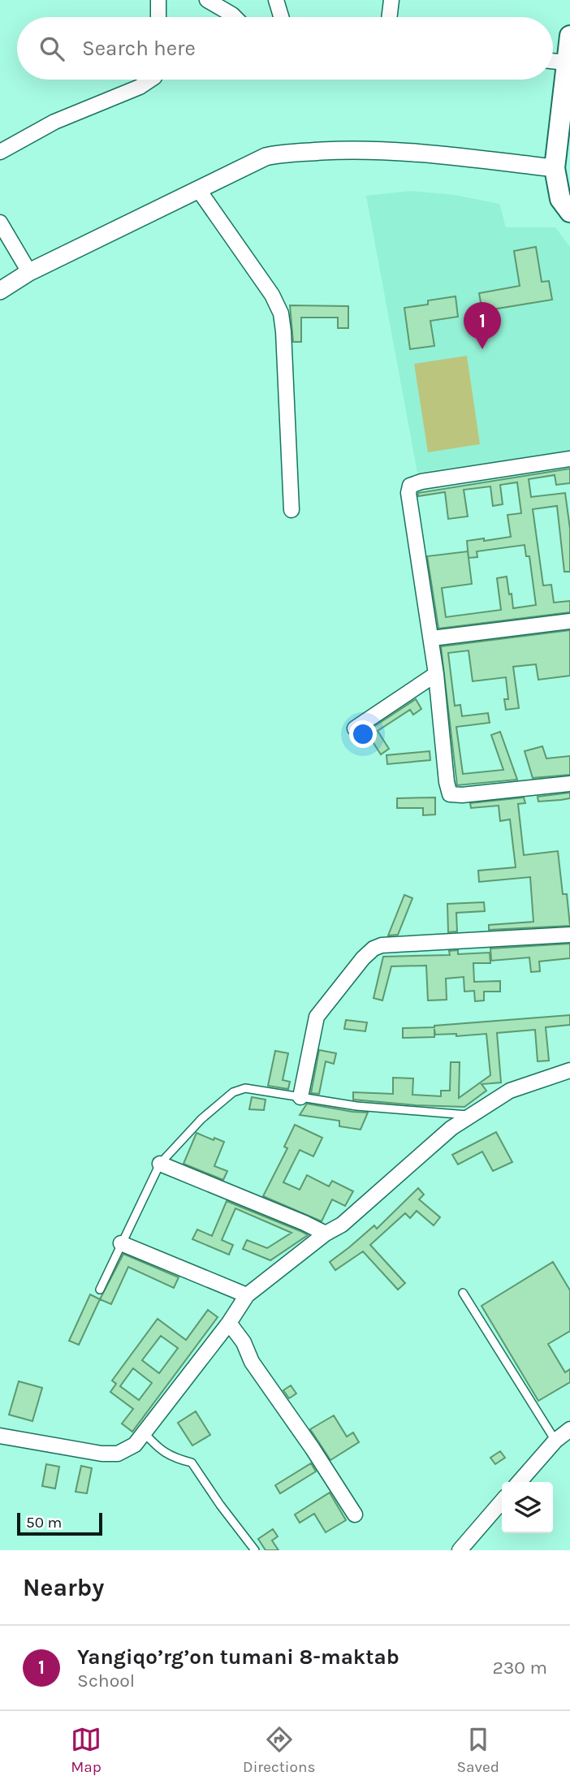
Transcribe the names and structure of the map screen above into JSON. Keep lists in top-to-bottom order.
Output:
{
  "scale_bar": "50 m",
  "page": {
    "search": "Search here",
    "pins": "1",
    "scale": "50 m",
    "heading": "Nearby",
    "list": [
      {
        "mark": "1",
        "name": "Yangiqo’rg’on tumani 8-maktab",
        "note": "School",
        "value": "230 m"
      }
    ],
    "nav": ["Map", "Directions", "Saved"]
  }
}
